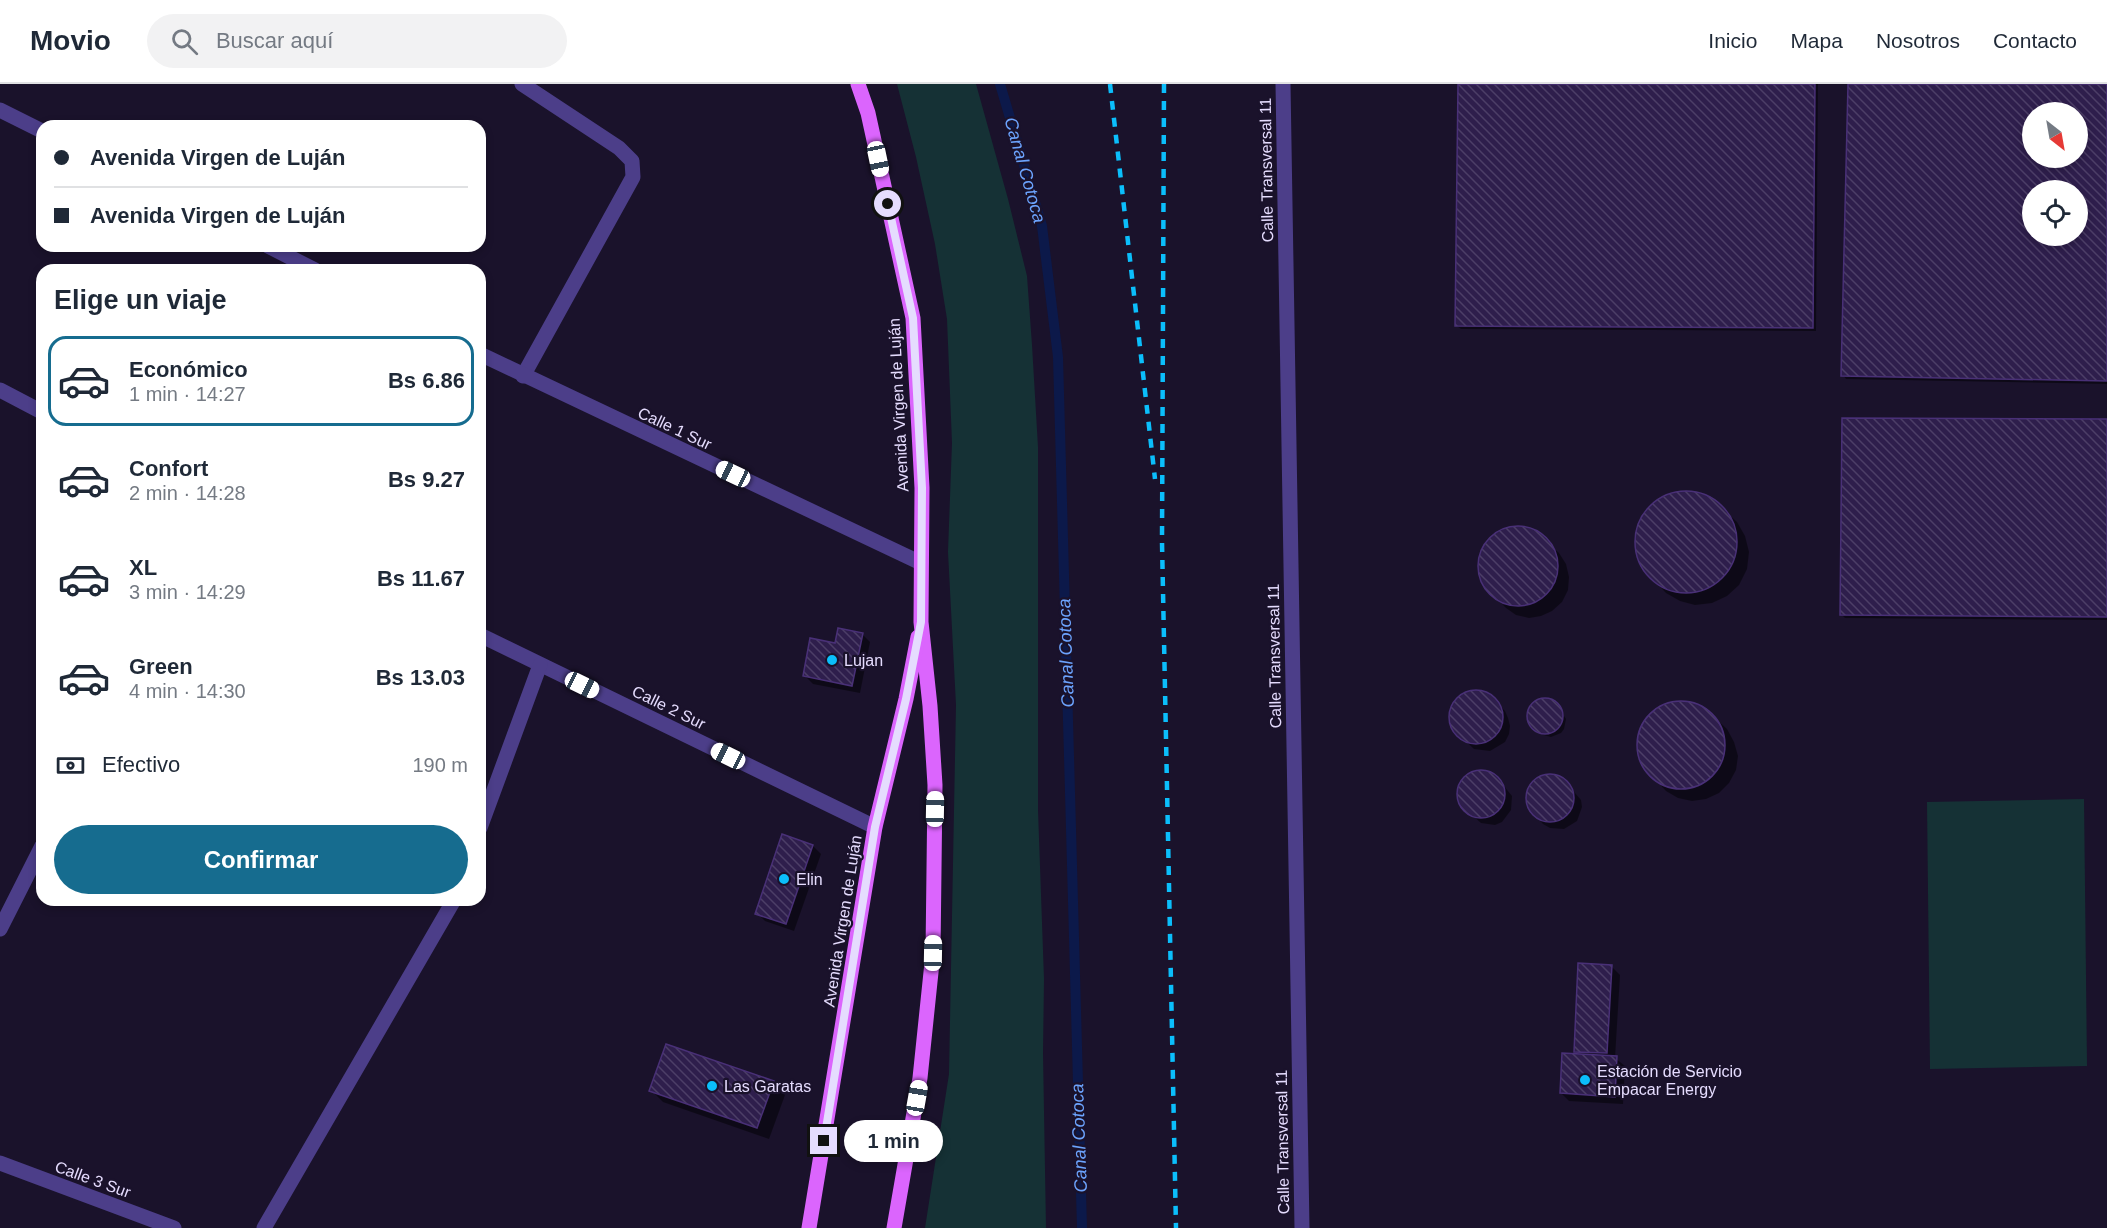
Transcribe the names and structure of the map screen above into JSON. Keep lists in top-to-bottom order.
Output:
{
  "streets": {
    "main road": ["Avenida Virgen de Luján"],
    "street": [
      "Calle Transversal 11",
      "Calle 1 Sur",
      "Calle 2 Sur",
      "Calle 3 Sur"
    ]
  },
  "crossings": [
    ["Avenida Virgen de Luján", "Calle 1 Sur"],
    ["Avenida Virgen de Luján", "Calle 2 Sur"]
  ],
  "water": ["Canal Cotoca"],
  "places": [
    "Lujan",
    "Elin",
    "Estación de Servicio Empacar Energy",
    "Las Garatas"
  ],
  "north": "bottom right",
  "page": {
    "header": "Movio",
    "search": "Buscar aquí",
    "nav": [
      "Inicio",
      "Mapa",
      "Nosotros",
      "Contacto"
    ],
    "banner": ["Avenida Virgen de Luján", "Avenida Virgen de Luján"],
    "heading": "Elige un viaje",
    "list": [
      {
        "name": "Económico",
        "note": "1 min · 14:27",
        "value": "Bs 6.86"
      },
      {
        "name": "Confort",
        "note": "2 min · 14:28",
        "value": "Bs 9.27"
      },
      {
        "name": "XL",
        "note": "3 min · 14:29",
        "value": "Bs 11.67"
      },
      {
        "name": "Green",
        "note": "4 min · 14:30",
        "value": "Bs 13.03"
      }
    ],
    "pay": ["Efectivo", "190 m"],
    "buttons": "Confirmar",
    "bubble": "1 min"
  }
}
